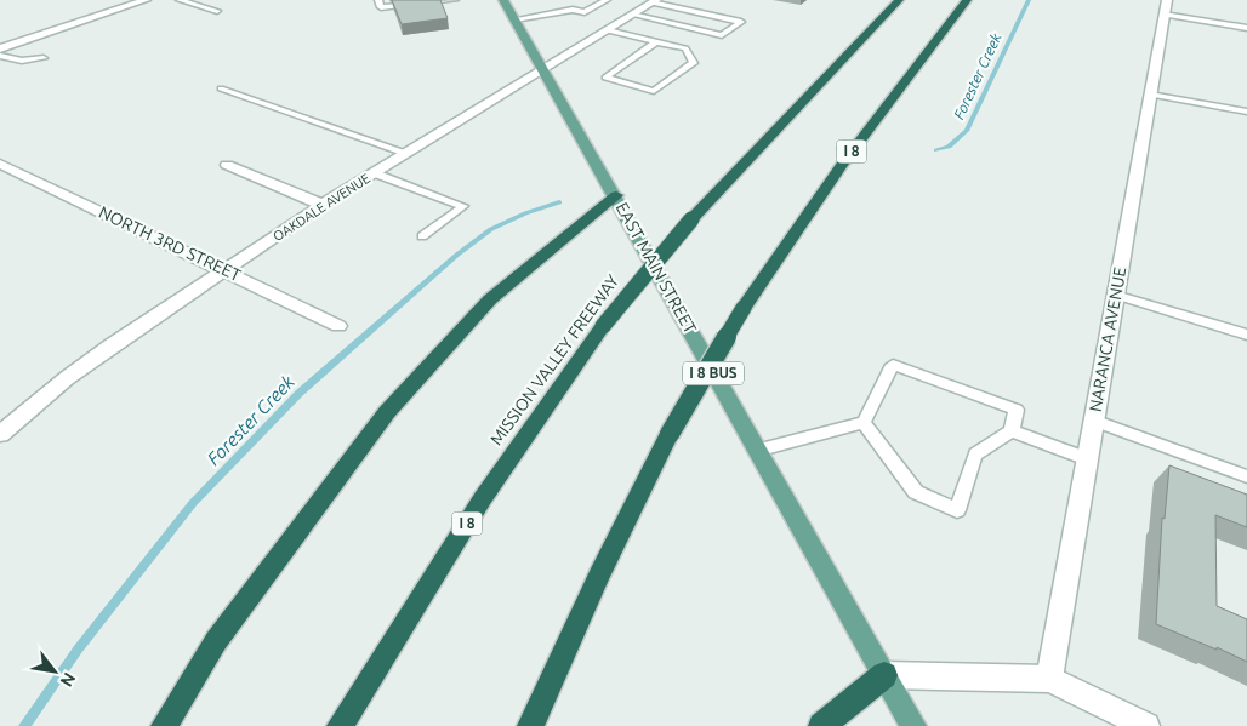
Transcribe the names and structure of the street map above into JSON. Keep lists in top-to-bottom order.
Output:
{
  "streets": {
    "highway": ["I 8", "MISSION VALLEY FREEWAY"],
    "main road": ["EAST MAIN STREET", "I 8 BUS"],
    "street": ["OAKDALE AVENUE", "NORTH 3RD STREET", "NARANCA AVENUE"]
  },
  "crossings": [
    ["OAKDALE AVENUE", "NORTH 3RD STREET"],
    ["OAKDALE AVENUE", "EAST MAIN STREET"]
  ],
  "water": ["Forester Creek"],
  "north": "bottom right"
}
